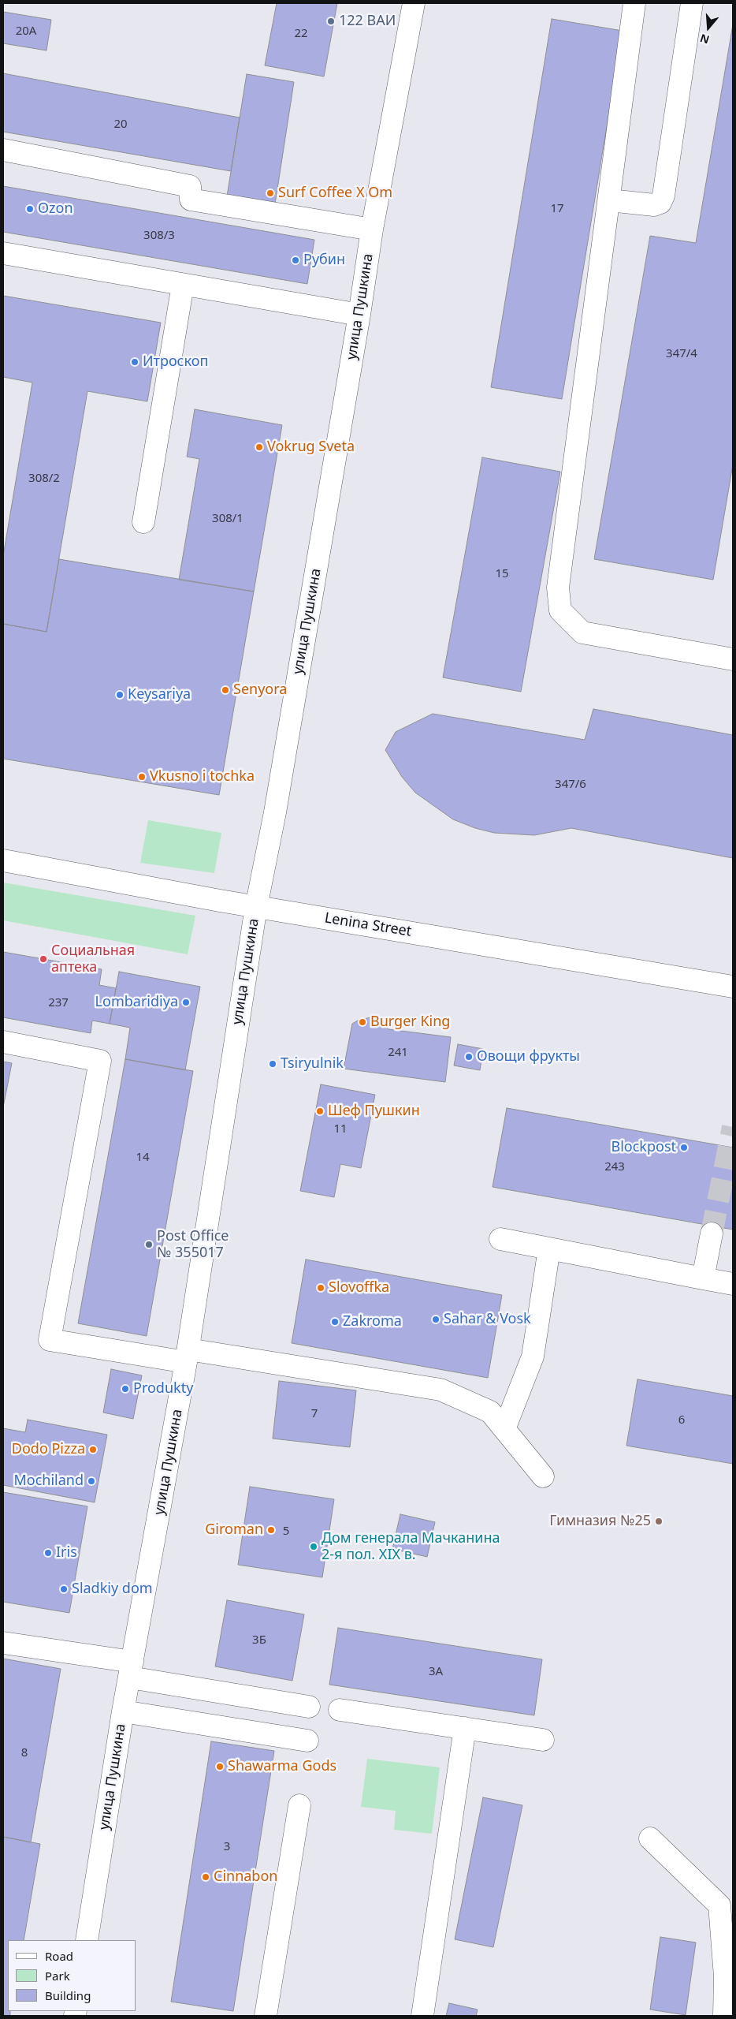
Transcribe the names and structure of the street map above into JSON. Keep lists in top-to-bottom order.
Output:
{
  "streets": {
    "street": ["улица Пушкина", "Lenina Street"]
  },
  "crossings": [
    ["улица Пушкина", "Lenina Street"]
  ],
  "places": [
    "122 ВАИ",
    "Surf Coffee X Om",
    "Ozon",
    "Рубин",
    "Итроскоп",
    "Vokrug Sveta",
    "Senyora",
    "Keysariya",
    "Vkusno i tochka",
    "Социальная аптека",
    "Lombaridiya",
    "Burger King",
    "Овощи фрукты",
    "Tsiryulnik",
    "Шеф Пушкин",
    "Blockpost",
    "Post Office № 355017",
    "Slovoffka",
    "Sahar & Vosk",
    "Zakroma",
    "Produkty",
    "Dodo Pizza",
    "Mochiland",
    "Гимназия №25",
    "Giroman",
    "Дом генерала Мачканина 2-я пол. XIX в.",
    "Iris",
    "Sladkiy dom",
    "Shawarma Gods",
    "Cinnabon"
  ],
  "house_numbers": [
    "20А",
    "22",
    "20",
    "17",
    "308/3",
    "347/4",
    "308/2",
    "308/1",
    "15",
    "347/6",
    "237",
    "241",
    "11",
    "14",
    "243",
    "7",
    "6",
    "5",
    "3Б",
    "3А",
    "8",
    "3"
  ],
  "legend": ["Road", "Park", "Building"],
  "north": "bottom"
}
